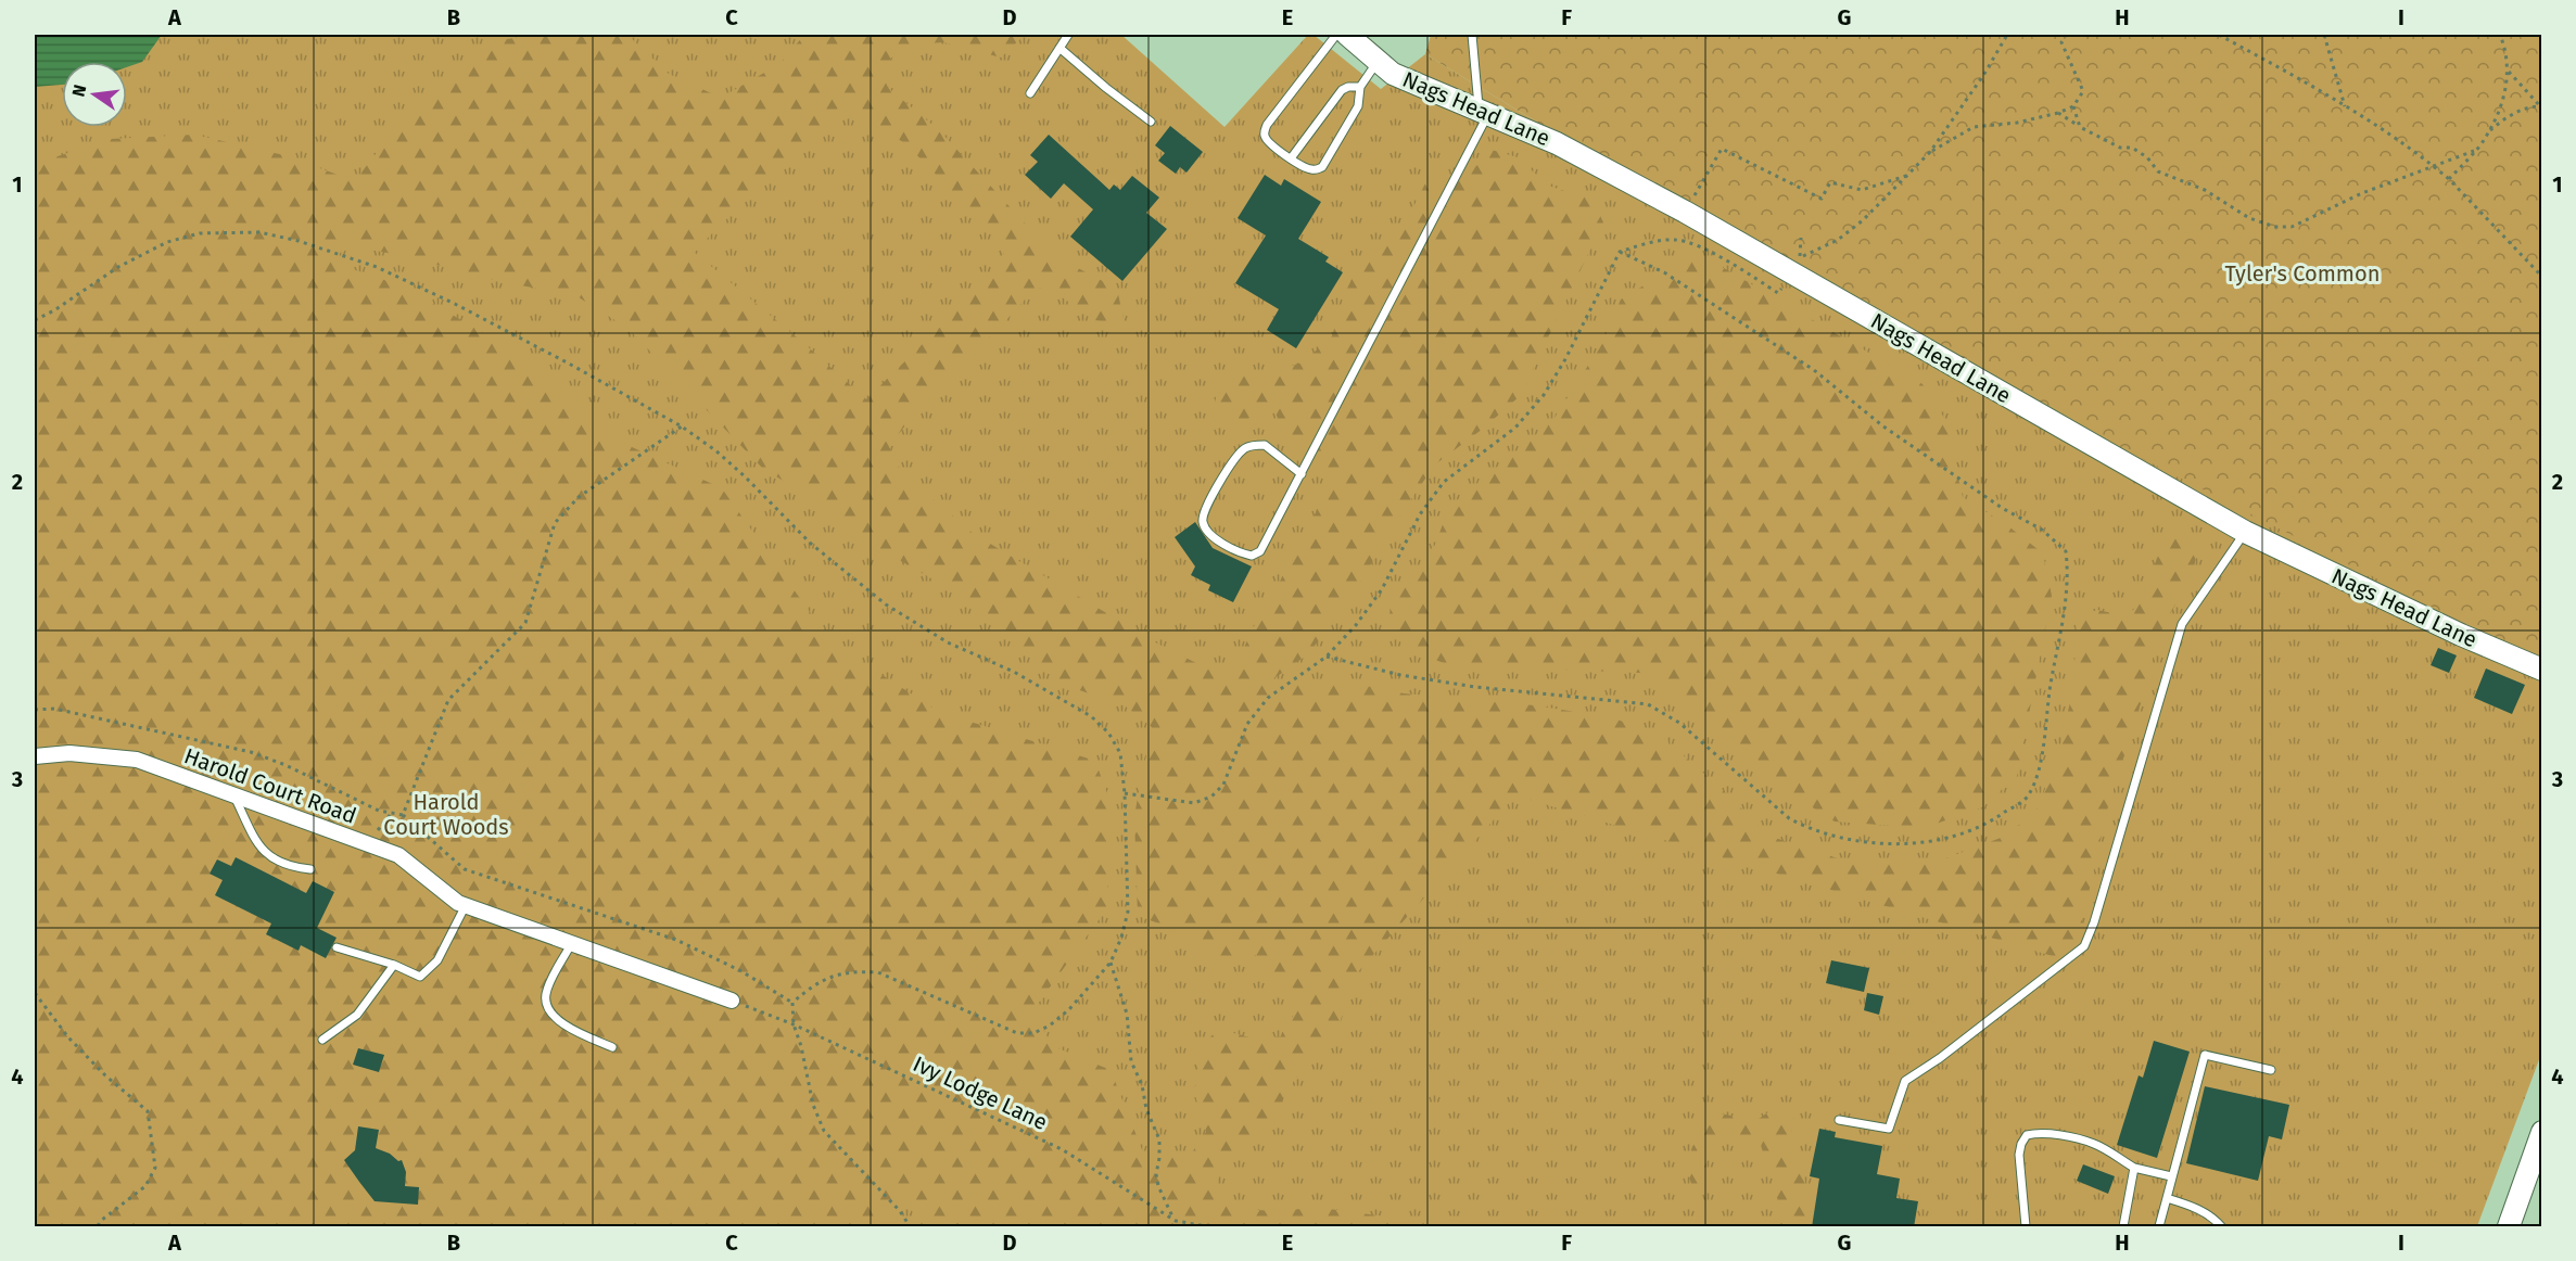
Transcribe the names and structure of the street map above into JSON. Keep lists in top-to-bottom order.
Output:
{
  "streets": {
    "street": ["Nags Head Lane", "Harold Court Road"],
    "path": ["Ivy Lodge Lane"]
  },
  "crossings": [
    ["Harold Court Road", "Ivy Lodge Lane"]
  ],
  "parks": ["Tyler's Common", "Harold Court Woods"],
  "north": "left",
  "grid": {
    "columns": [
      "A",
      "B",
      "C",
      "D",
      "E",
      "F",
      "G",
      "H",
      "I"
    ],
    "rows": [
      "1",
      "2",
      "3",
      "4"
    ]
  }
}
